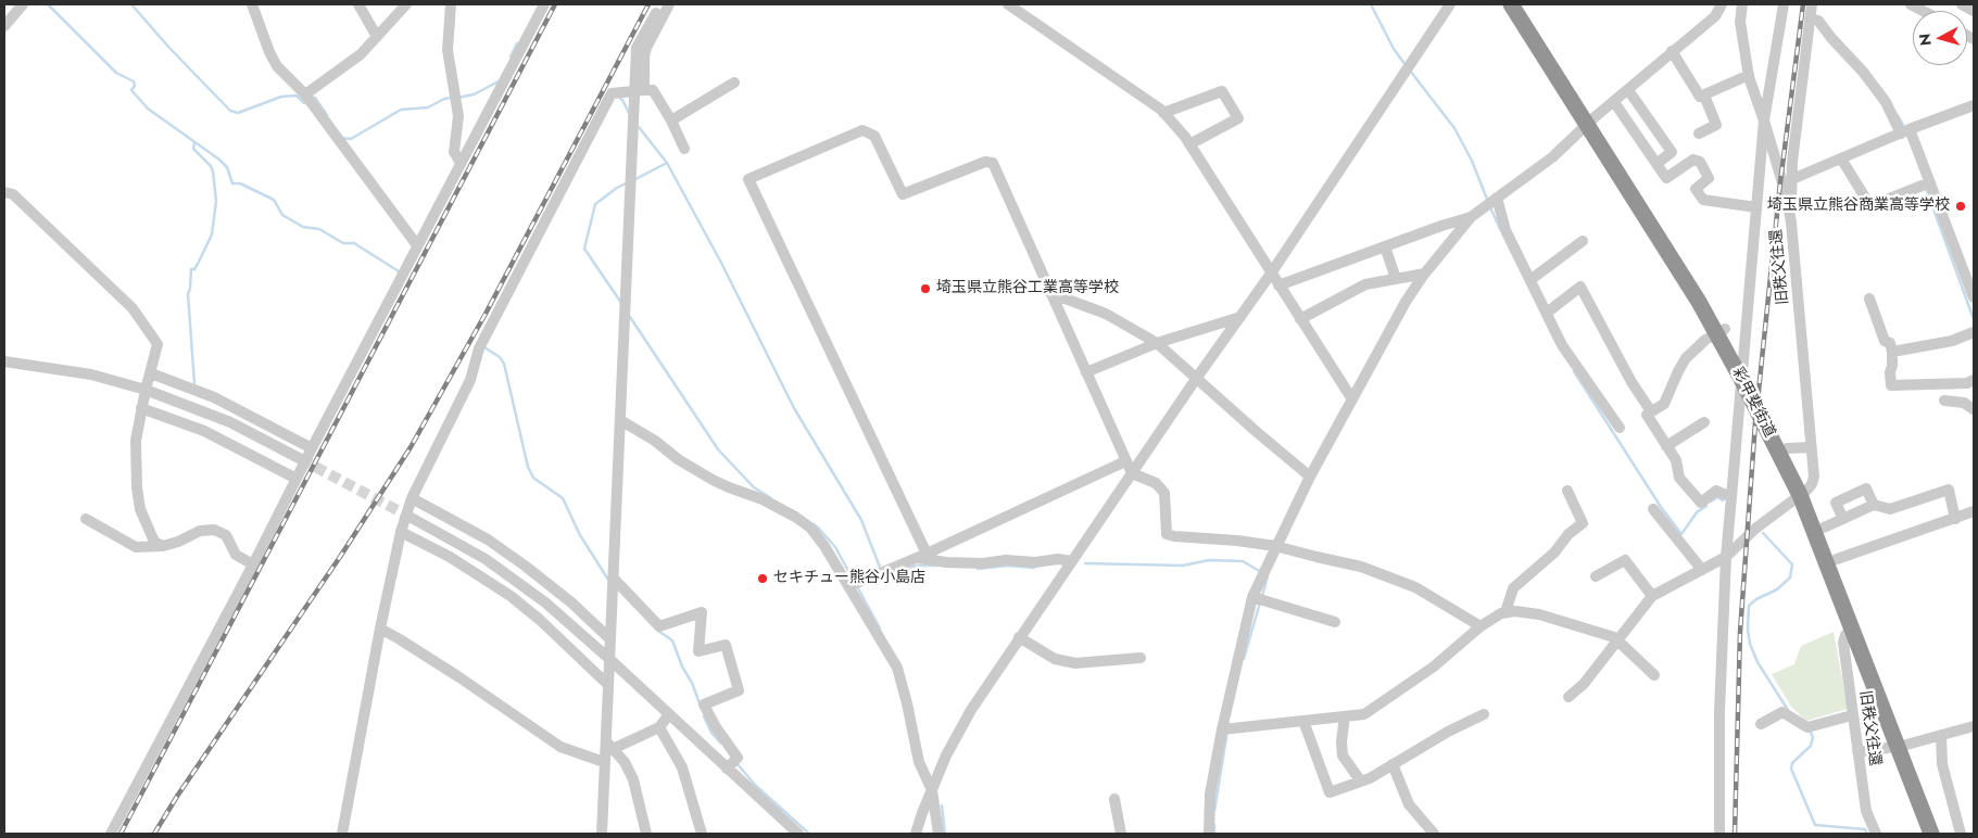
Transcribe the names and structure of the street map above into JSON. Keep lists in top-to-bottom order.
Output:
{
  "streets": {
    "highway": ["彩甲斐街道"],
    "street": ["旧秩父往還"]
  },
  "crossings": [
    ["旧秩父往還", "彩甲斐街道"]
  ],
  "places": ["埼玉県立熊谷商業高等学校", "埼玉県立熊谷工業高等学校", "セキチュー熊谷小島店"],
  "north": "left"
}
